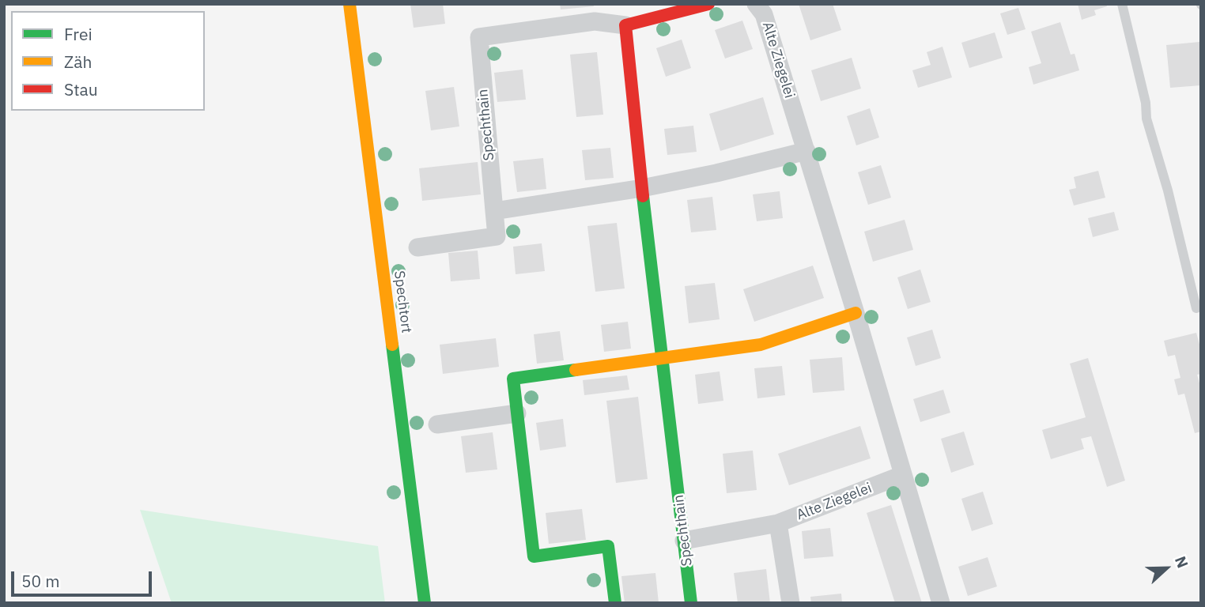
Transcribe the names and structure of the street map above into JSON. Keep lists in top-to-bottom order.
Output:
{
  "streets": {
    "street": ["Alte Ziegelei", "Spechthain", "Spechtort"]
  },
  "legend": ["Frei", "Zäh", "Stau"],
  "scale_bar": "50 m",
  "north": "right"
}
